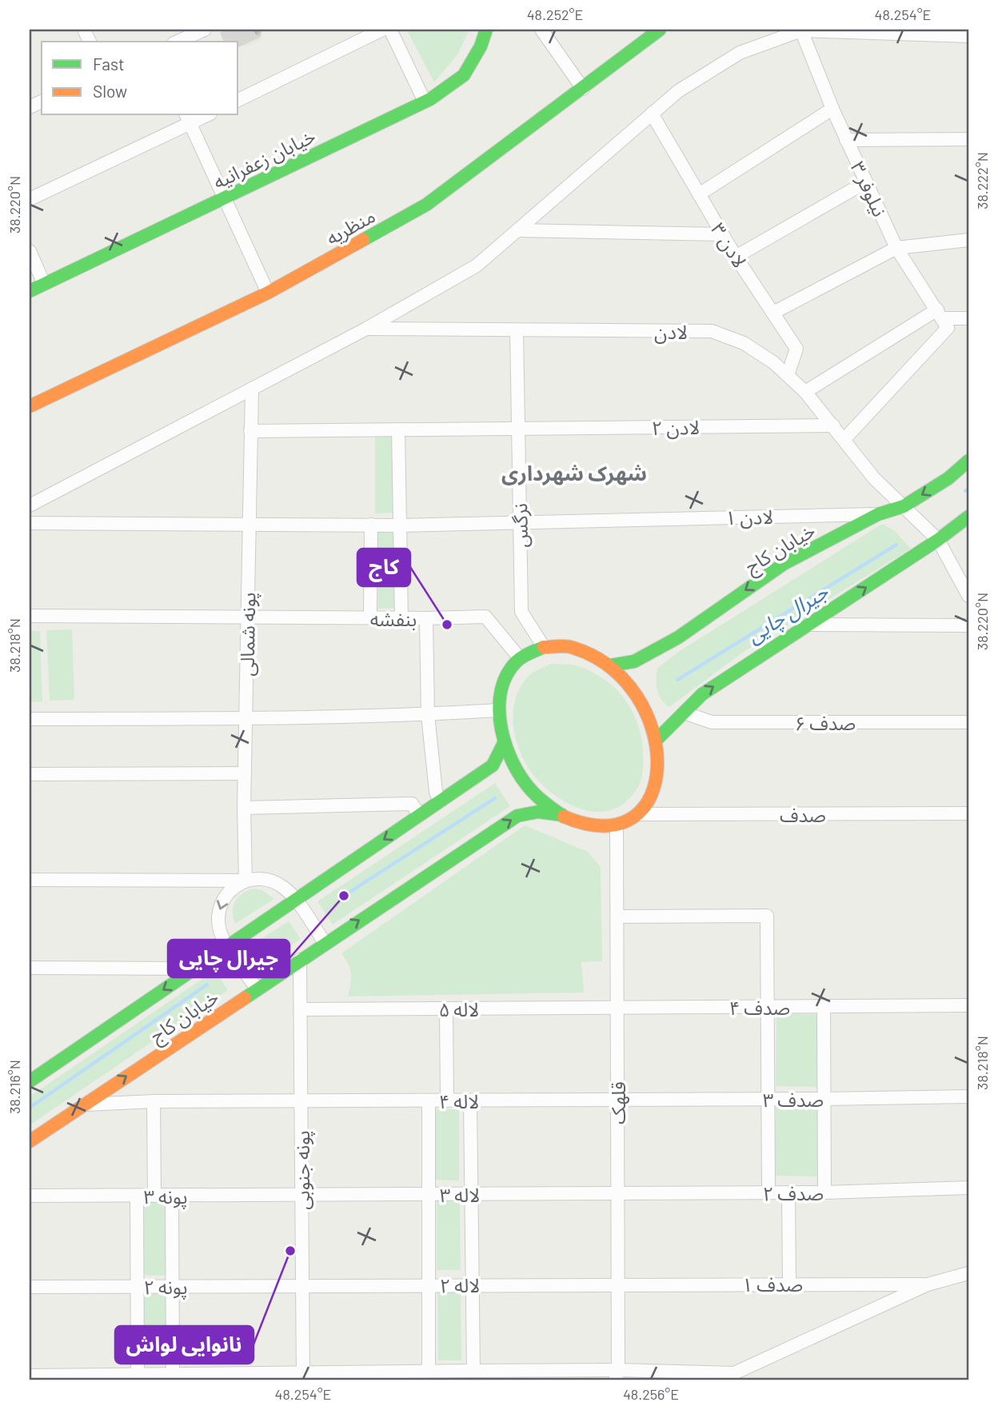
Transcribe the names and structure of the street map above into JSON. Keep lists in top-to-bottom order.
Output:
{
  "streets": {
    "main road": ["خیابان زعفرانیه", "منظریه", "خیابان کاج"],
    "street": [
      "نیلوفر ۳",
      "لادن ۳",
      "لادن",
      "لادن ۲",
      "لادن ۱",
      "نرگس",
      "بنفشه",
      "پونه شمالی",
      "صدف ۶",
      "صدف",
      "صدف ۴",
      "لاله ۵",
      "صدف ۳",
      "لاله ۴",
      "قلهک",
      "پونه جنوبی",
      "صدف ۲",
      "لاله ۳",
      "پونه ۳",
      "صدف ۱",
      "لاله ۲",
      "پونه ۲"
    ]
  },
  "crossings": [
    ["لادن ۳", "لادن"],
    ["لادن", "لادن ۲"],
    ["لادن", "نرگس"],
    ["لادن", "خیابان کاج"],
    ["لادن ۲", "نرگس"],
    ["لادن ۲", "پونه شمالی"],
    ["لادن ۱", "نرگس"],
    ["لادن ۱", "خیابان کاج"],
    ["لادن ۱", "پونه شمالی"],
    ["نرگس", "خیابان کاج"],
    ["نرگس", "بنفشه"],
    ["نرگس", "صدف"],
    ["نرگس", "قلهک"],
    ["خیابان کاج", "بنفشه"],
    ["خیابان کاج", "صدف"],
    ["خیابان کاج", "لاله ۴"],
    ["خیابان کاج", "قلهک"],
    ["خیابان کاج", "پونه جنوبی"],
    ["بنفشه", "پونه شمالی"],
    ["بنفشه", "صدف"],
    ["بنفشه", "قلهک"],
    ["صدف", "قلهک"],
    ["صدف ۴", "لاله ۵"],
    ["صدف ۴", "قلهک"],
    ["لاله ۵", "قلهک"],
    ["لاله ۵", "پونه جنوبی"],
    ["صدف ۳", "لاله ۴"],
    ["صدف ۳", "قلهک"],
    ["لاله ۴", "قلهک"],
    ["لاله ۴", "پونه جنوبی"],
    ["قلهک", "صدف ۲"],
    ["قلهک", "لاله ۳"],
    ["قلهک", "صدف ۱"],
    ["قلهک", "لاله ۲"],
    ["پونه جنوبی", "لاله ۳"],
    ["پونه جنوبی", "پونه ۳"],
    ["پونه جنوبی", "لاله ۲"],
    ["پونه جنوبی", "پونه ۲"],
    ["صدف ۲", "لاله ۳"],
    ["لاله ۳", "پونه ۳"],
    ["صدف ۱", "لاله ۲"],
    ["لاله ۲", "پونه ۲"]
  ],
  "districts": ["شهرک شهرداری"],
  "water": ["جیرال چایی"],
  "places": ["کاج", "جیرال چایی", "نانوایی لواش"],
  "legend": ["Fast", "Slow"],
  "coordinates": [
    "48.252°E",
    "48.254°E",
    "38.222°N",
    "38.220°N",
    "38.218°N",
    "38.216°N",
    "48.256°E"
  ]
}
